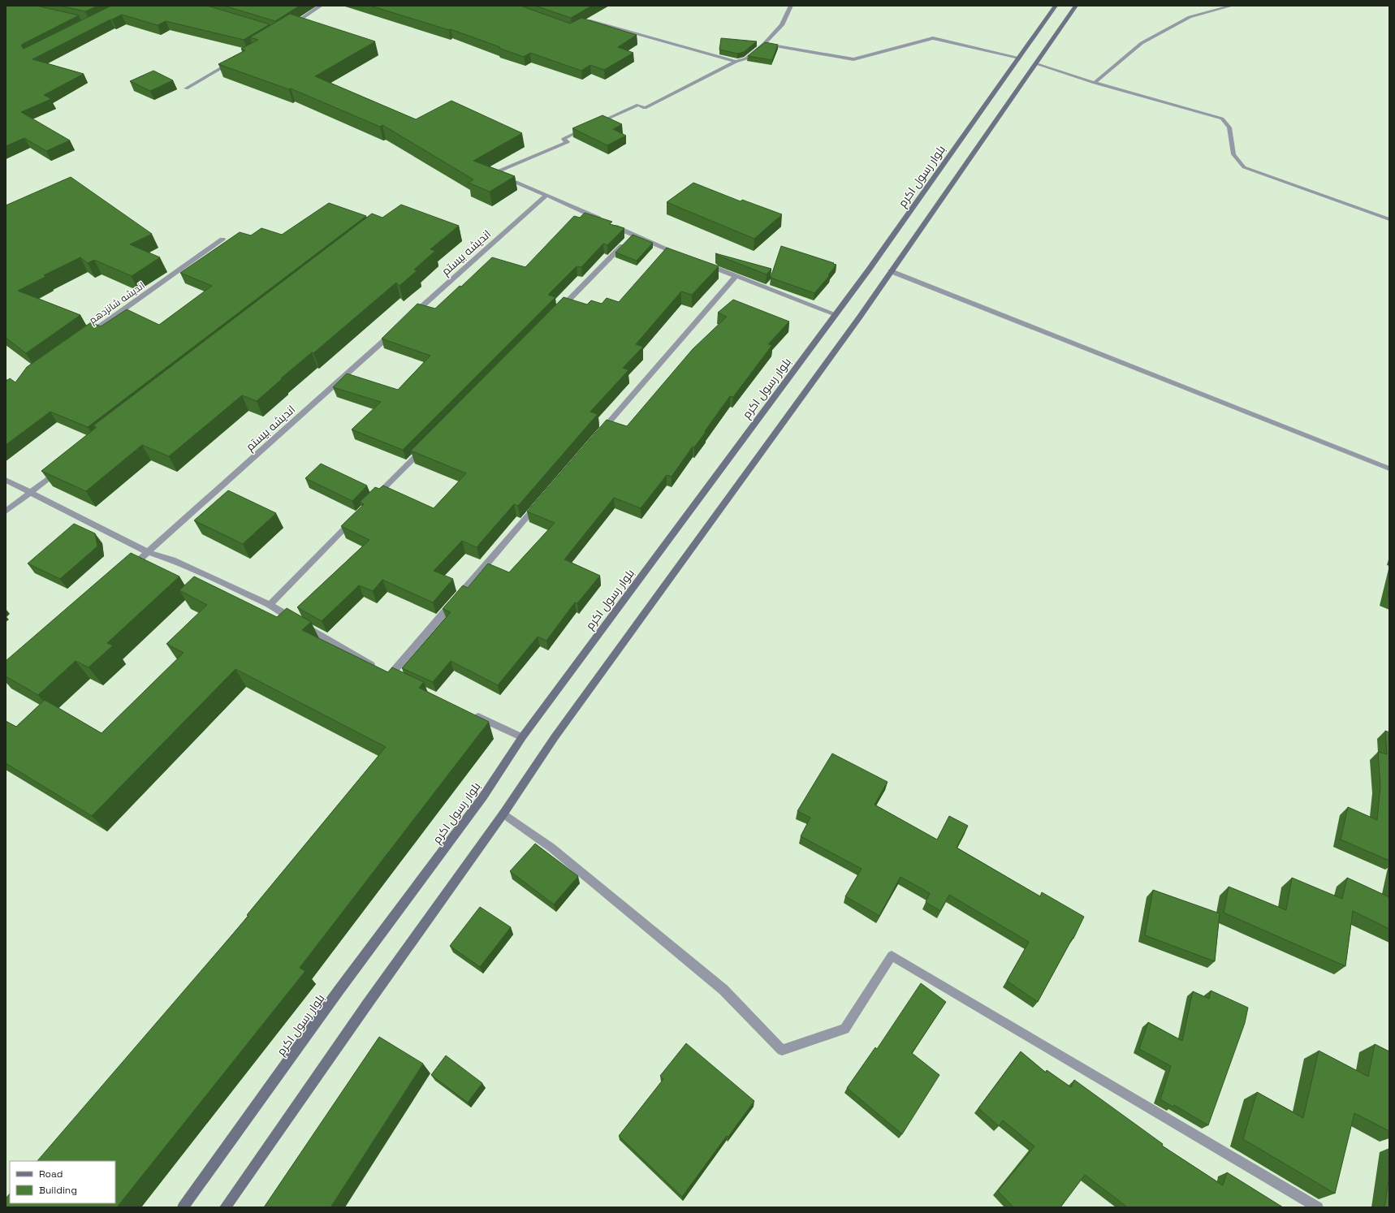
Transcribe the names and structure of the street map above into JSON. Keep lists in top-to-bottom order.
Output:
{
  "streets": {
    "main road": ["بلوار رسول اکرم"],
    "street": ["اندیشه بیستم", "اندیشه شانزدهم"]
  },
  "legend": ["Road", "Building"]
}
